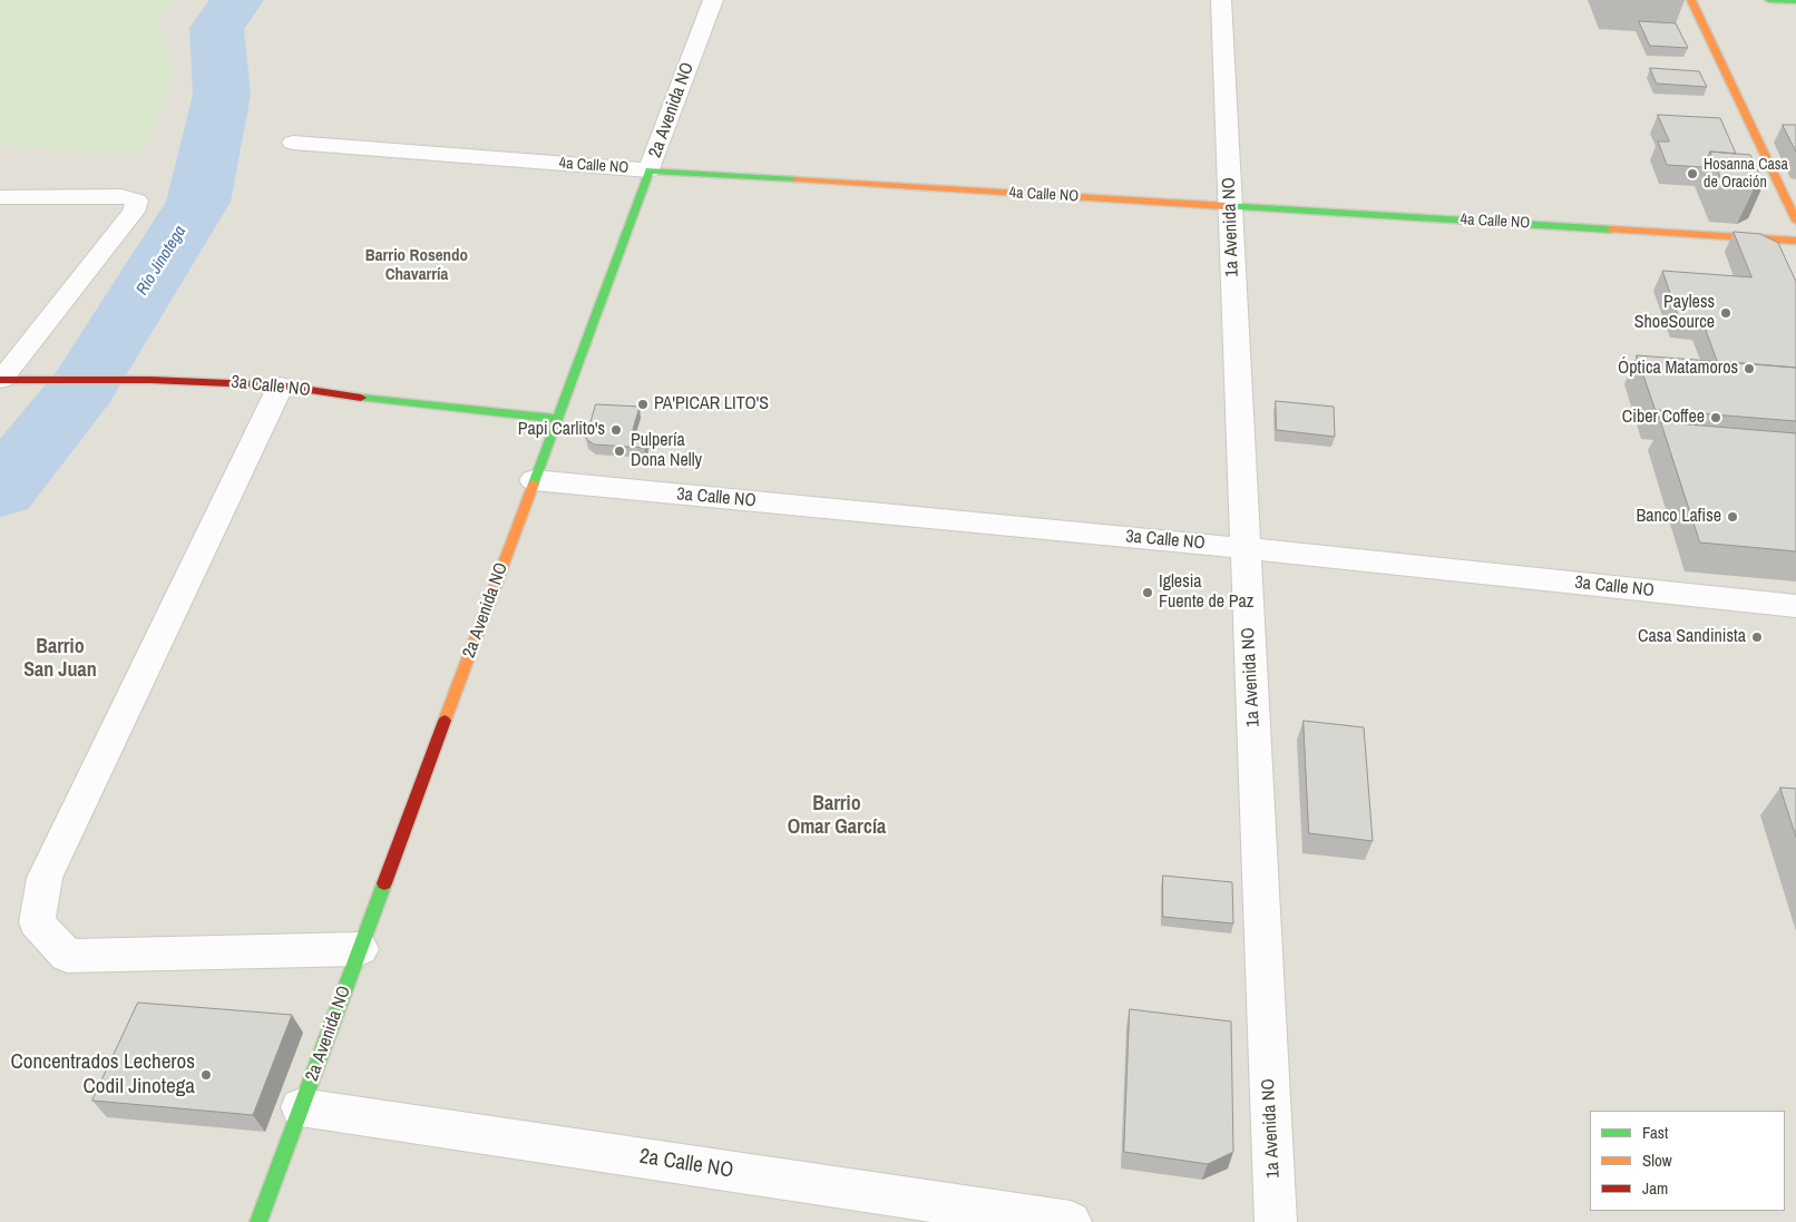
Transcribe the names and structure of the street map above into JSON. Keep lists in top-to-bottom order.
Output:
{
  "streets": {
    "street": [
      "2a Avenida NO",
      "4a Calle NO",
      "1a Avenida NO",
      "3a Calle NO",
      "2a Calle NO"
    ]
  },
  "crossings": [
    ["2a Avenida NO", "4a Calle NO"],
    ["2a Avenida NO", "3a Calle NO"],
    ["2a Avenida NO", "2a Calle NO"],
    ["4a Calle NO", "1a Avenida NO"],
    ["1a Avenida NO", "3a Calle NO"]
  ],
  "districts": ["Barrio Rosendo Chavarría", "Barrio San Juan", "Barrio Omar García"],
  "water": ["Río Jinotega"],
  "places": [
    "Hosanna Casa de Oración",
    "Payless ShoeSource",
    "Óptica Matamoros",
    "PA'PICAR LITO'S",
    "Ciber Coffee",
    "Papi Carlito's",
    "Pulpería Dona Nelly",
    "Banco Lafise",
    "Iglesia Fuente de Paz",
    "Casa Sandinista",
    "Concentrados Lecheros Codil Jinotega"
  ],
  "legend": ["Fast", "Slow", "Jam"]
}
